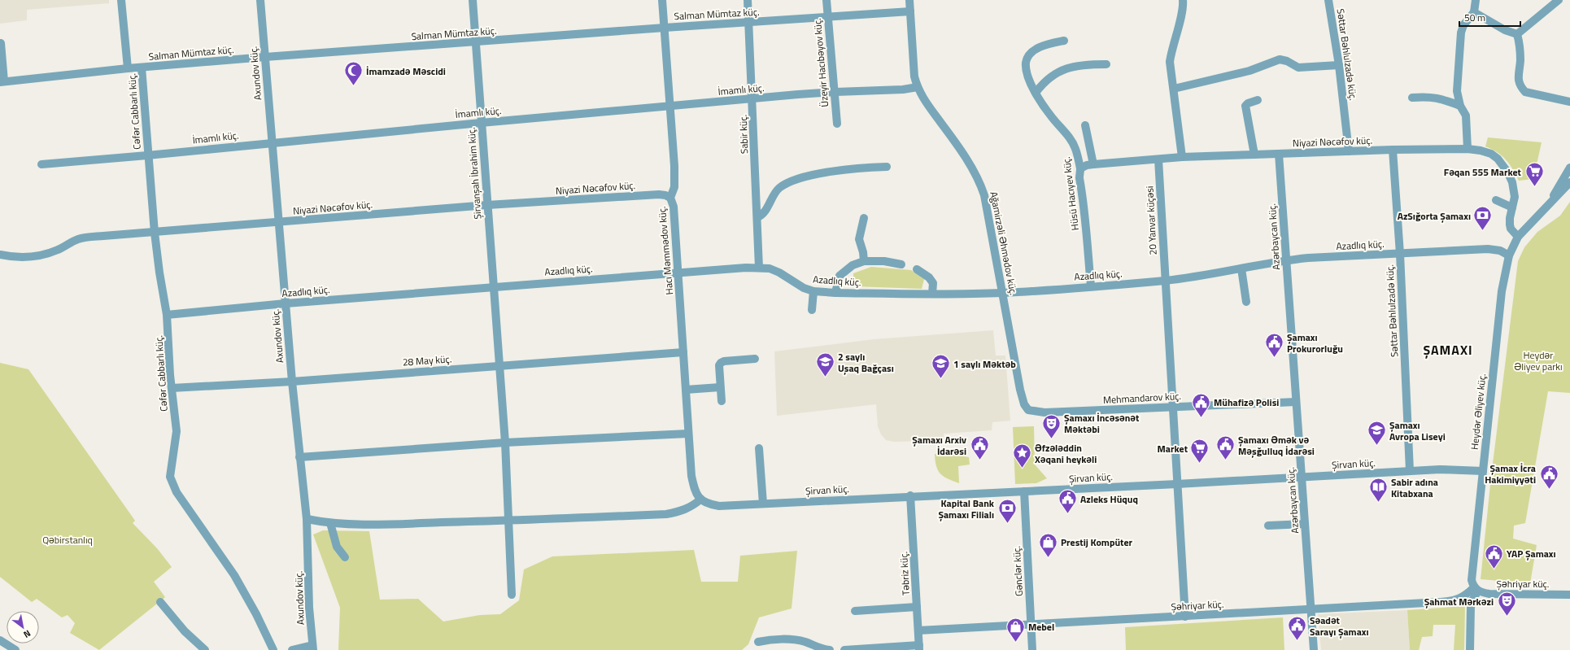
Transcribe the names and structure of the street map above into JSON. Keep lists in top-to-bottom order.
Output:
{
  "streets": {
    "street": [
      "Salman Mümtaz küç.",
      "Səttar Bəhlulzadə küç.",
      "Üzeyir Hacıbəyov küç.",
      "Axundov küç.",
      "İmamlı küç.",
      "Cəfər Cabbarlı küç.",
      "Sabir küç.",
      "Niyazi Nəcəfov küç.",
      "Şirvanşah İbrahim küç.",
      "Hüsü Hacıyev küç.",
      "20 Yanvar küçəsi",
      "Azərbaycan küç.",
      "Ağamirzəli Əhmədov küç.",
      "Azadlıq küç.",
      "Hacı Məmmədov küç.",
      "28 May küç.",
      "Mehmandarov küç.",
      "Heydər Əliyev küç.",
      "Şirvan küç.",
      "Gənclər küç.",
      "Təbriz küç.",
      "Şəhriyar küç."
    ]
  },
  "crossings": [
    ["Salman Mümtaz küç.", "Üzeyir Hacıbəyov küç."],
    ["Salman Mümtaz küç.", "Axundov küç."],
    ["Salman Mümtaz küç.", "Cəfər Cabbarlı küç."],
    ["Salman Mümtaz küç.", "Sabir küç."],
    ["Salman Mümtaz küç.", "Şirvanşah İbrahim küç."],
    ["Salman Mümtaz küç.", "Ağamirzəli Əhmədov küç."],
    ["Salman Mümtaz küç.", "Hacı Məmmədov küç."],
    ["Səttar Bəhlulzadə küç.", "Niyazi Nəcəfov küç."],
    ["Səttar Bəhlulzadə küç.", "Azadlıq küç."],
    ["Səttar Bəhlulzadə küç.", "Şirvan küç."],
    ["Üzeyir Hacıbəyov küç.", "İmamlı küç."],
    ["Axundov küç.", "İmamlı küç."],
    ["Axundov küç.", "Niyazi Nəcəfov küç."],
    ["Axundov küç.", "Azadlıq küç."],
    ["Axundov küç.", "28 May küç."],
    ["İmamlı küç.", "Cəfər Cabbarlı küç."],
    ["İmamlı küç.", "Sabir küç."],
    ["İmamlı küç.", "Şirvanşah İbrahim küç."],
    ["İmamlı küç.", "Ağamirzəli Əhmədov küç."],
    ["İmamlı küç.", "Hacı Məmmədov küç."],
    ["Cəfər Cabbarlı küç.", "Niyazi Nəcəfov küç."],
    ["Cəfər Cabbarlı küç.", "Azadlıq küç."],
    ["Cəfər Cabbarlı küç.", "28 May küç."],
    ["Sabir küç.", "Azadlıq küç."],
    ["Niyazi Nəcəfov küç.", "Şirvanşah İbrahim küç."],
    ["Niyazi Nəcəfov küç.", "Hüsü Hacıyev küç."],
    ["Niyazi Nəcəfov küç.", "20 Yanvar küçəsi"],
    ["Niyazi Nəcəfov küç.", "Azərbaycan küç."],
    ["Niyazi Nəcəfov küç.", "Hacı Məmmədov küç."],
    ["Niyazi Nəcəfov küç.", "Heydər Əliyev küç."],
    ["Şirvanşah İbrahim küç.", "Azadlıq küç."],
    ["Şirvanşah İbrahim küç.", "28 May küç."],
    ["Hüsü Hacıyev küç.", "Azadlıq küç."],
    ["20 Yanvar küçəsi", "Azadlıq küç."],
    ["20 Yanvar küçəsi", "Mehmandarov küç."],
    ["20 Yanvar küçəsi", "Şirvan küç."],
    ["20 Yanvar küçəsi", "Şəhriyar küç."],
    ["Azərbaycan küç.", "Azadlıq küç."],
    ["Azərbaycan küç.", "Mehmandarov küç."],
    ["Azərbaycan küç.", "Şirvan küç."],
    ["Azərbaycan küç.", "Şəhriyar küç."],
    ["Ağamirzəli Əhmədov küç.", "Azadlıq küç."],
    ["Ağamirzəli Əhmədov küç.", "Mehmandarov küç."],
    ["Azadlıq küç.", "Hacı Məmmədov küç."],
    ["Azadlıq küç.", "Heydər Əliyev küç."],
    ["Hacı Məmmədov küç.", "28 May küç."],
    ["Hacı Məmmədov küç.", "Şirvan küç."],
    ["Heydər Əliyev küç.", "Şirvan küç."],
    ["Heydər Əliyev küç.", "Şəhriyar küç."],
    ["Şirvan küç.", "Gənclər küç."],
    ["Şirvan küç.", "Təbriz küç."],
    ["Gənclər küç.", "Şəhriyar küç."],
    ["Təbriz küç.", "Şəhriyar küç."]
  ],
  "districts": ["ŞAMAXI"],
  "parks": ["Heydər Əliyev parkı", "Qəbirstanlıq"],
  "places": {
    "mosque": ["İmamzadə Məscidi"],
    "supermarket": ["Fəqan 555 Market", "Market"],
    "bank": ["AzSığorta Şamaxı", "Kapital Bank Şamaxı Filialı"],
    "public building": [
      "Şamaxı Prokurorluğu",
      "Mühafizə Polisi",
      "Şamaxı Arxiv İdarəsi",
      "Şamaxı Əmək və Məşğulluq İdarəsi",
      "Şamax İcra Hakimiyyəti",
      "Azleks Hüquq",
      "YAP Şamaxı",
      "Səadət Sarayı Şamaxı"
    ],
    "school or university": ["2 saylı Uşaq Bağçası", "1 saylı Məktəb", "Şamaxı Avropa Liseyi"],
    "theatre": ["Şamaxı İncəsənət Məktəbi", "Şahmat Mərkəzi"],
    "place": ["Əfzələddin Xəqani heykəli"],
    "library": ["Sabir adına Kitabxana"],
    "shop": ["Prestij Kompüter", "Mebel"]
  },
  "scale_bar": "50 m",
  "north": "bottom right"
}
